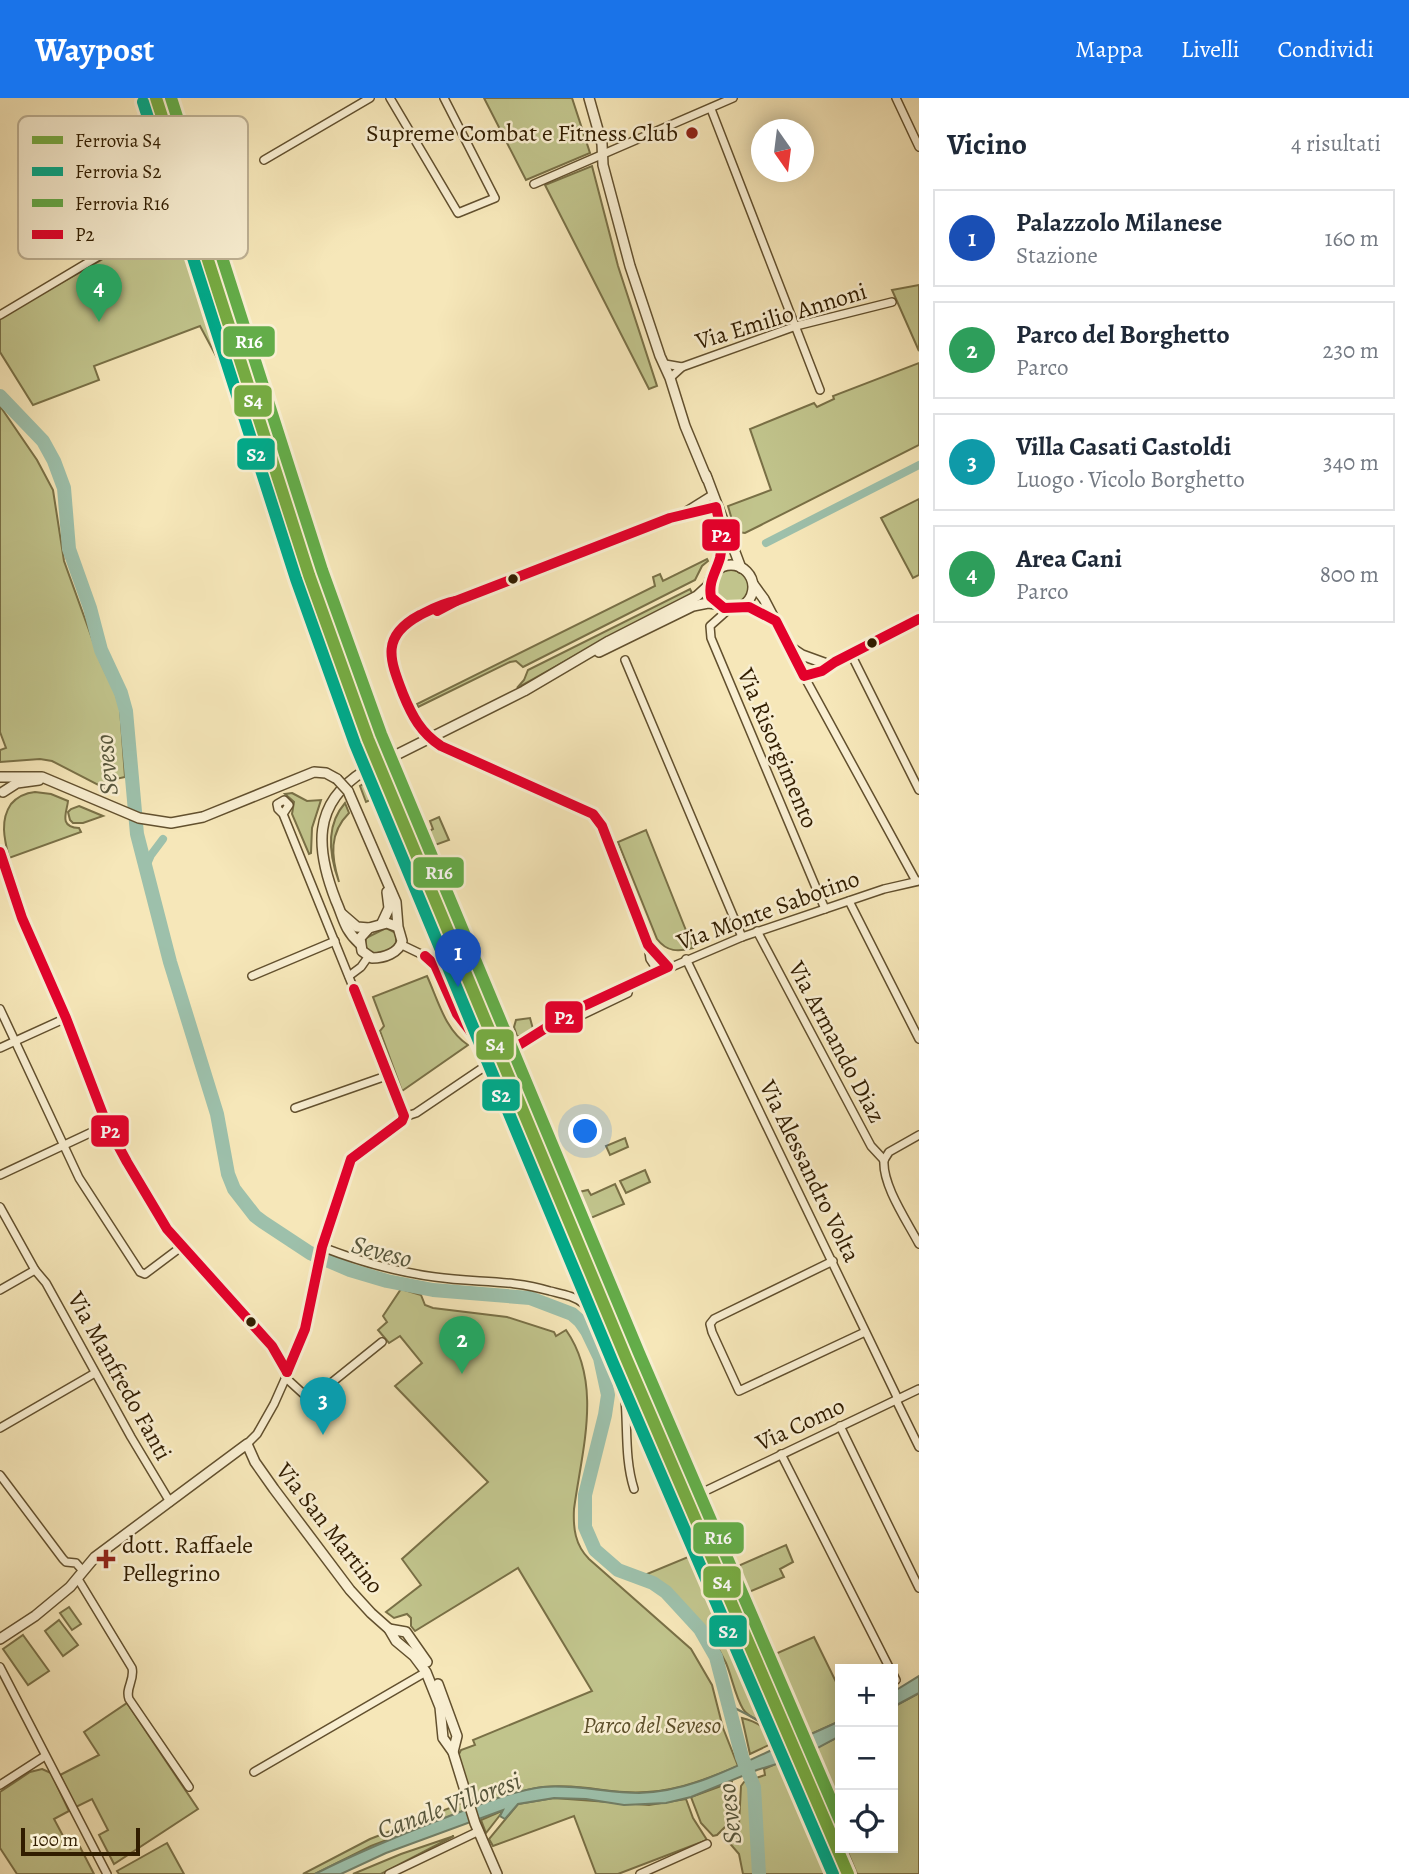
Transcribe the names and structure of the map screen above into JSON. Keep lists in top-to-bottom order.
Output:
{
  "streets": {
    "street": [
      "Via Emilio Annoni",
      "Via Risorgimento",
      "Via Monte Sabotino",
      "Via Armando Diaz",
      "Via Alessandro Volta",
      "Via Manfredo Fanti",
      "Via Como",
      "Via San Martino"
    ]
  },
  "crossings": [
    ["Via Risorgimento", "Via Monte Sabotino"],
    ["Via Monte Sabotino", "Via Armando Diaz"],
    ["Via Monte Sabotino", "Via Alessandro Volta"],
    ["Via Alessandro Volta", "Via Como"]
  ],
  "water": ["Seveso", "Canale Villoresi"],
  "parks": ["Parco del Seveso"],
  "places": {
    "other": ["Supreme Combat e Fitness Club"],
    "health": ["dott. Raffaele Pellegrino"]
  },
  "lines": [
    "rail line S4",
    "rail line R16",
    "rail line S2",
    "transit line P2"
  ],
  "legend": [
    "Ferrovia S4",
    "Ferrovia S2",
    "Ferrovia R16",
    "P2"
  ],
  "scale_bar": "100 m",
  "north": "bottom",
  "page": {
    "header": "Waypost",
    "nav": ["Mappa", "Livelli", "Condividi"],
    "heading": ["Vicino", "4 risultati"],
    "list": [
      {
        "mark": "1",
        "name": "Palazzolo Milanese",
        "note": "Stazione",
        "value": "160 m"
      },
      {
        "mark": "2",
        "name": "Parco del Borghetto",
        "note": "Parco",
        "value": "230 m"
      },
      {
        "mark": "3",
        "name": "Villa Casati Castoldi",
        "note": "Luogo · Vicolo Borghetto",
        "value": "340 m"
      },
      {
        "mark": "4",
        "name": "Area Cani",
        "note": "Parco",
        "value": "800 m"
      }
    ],
    "pins": [
      "4",
      "1",
      "2",
      "3"
    ],
    "map_buttons": ["+", "−"],
    "scale": "100 m"
  }
}
